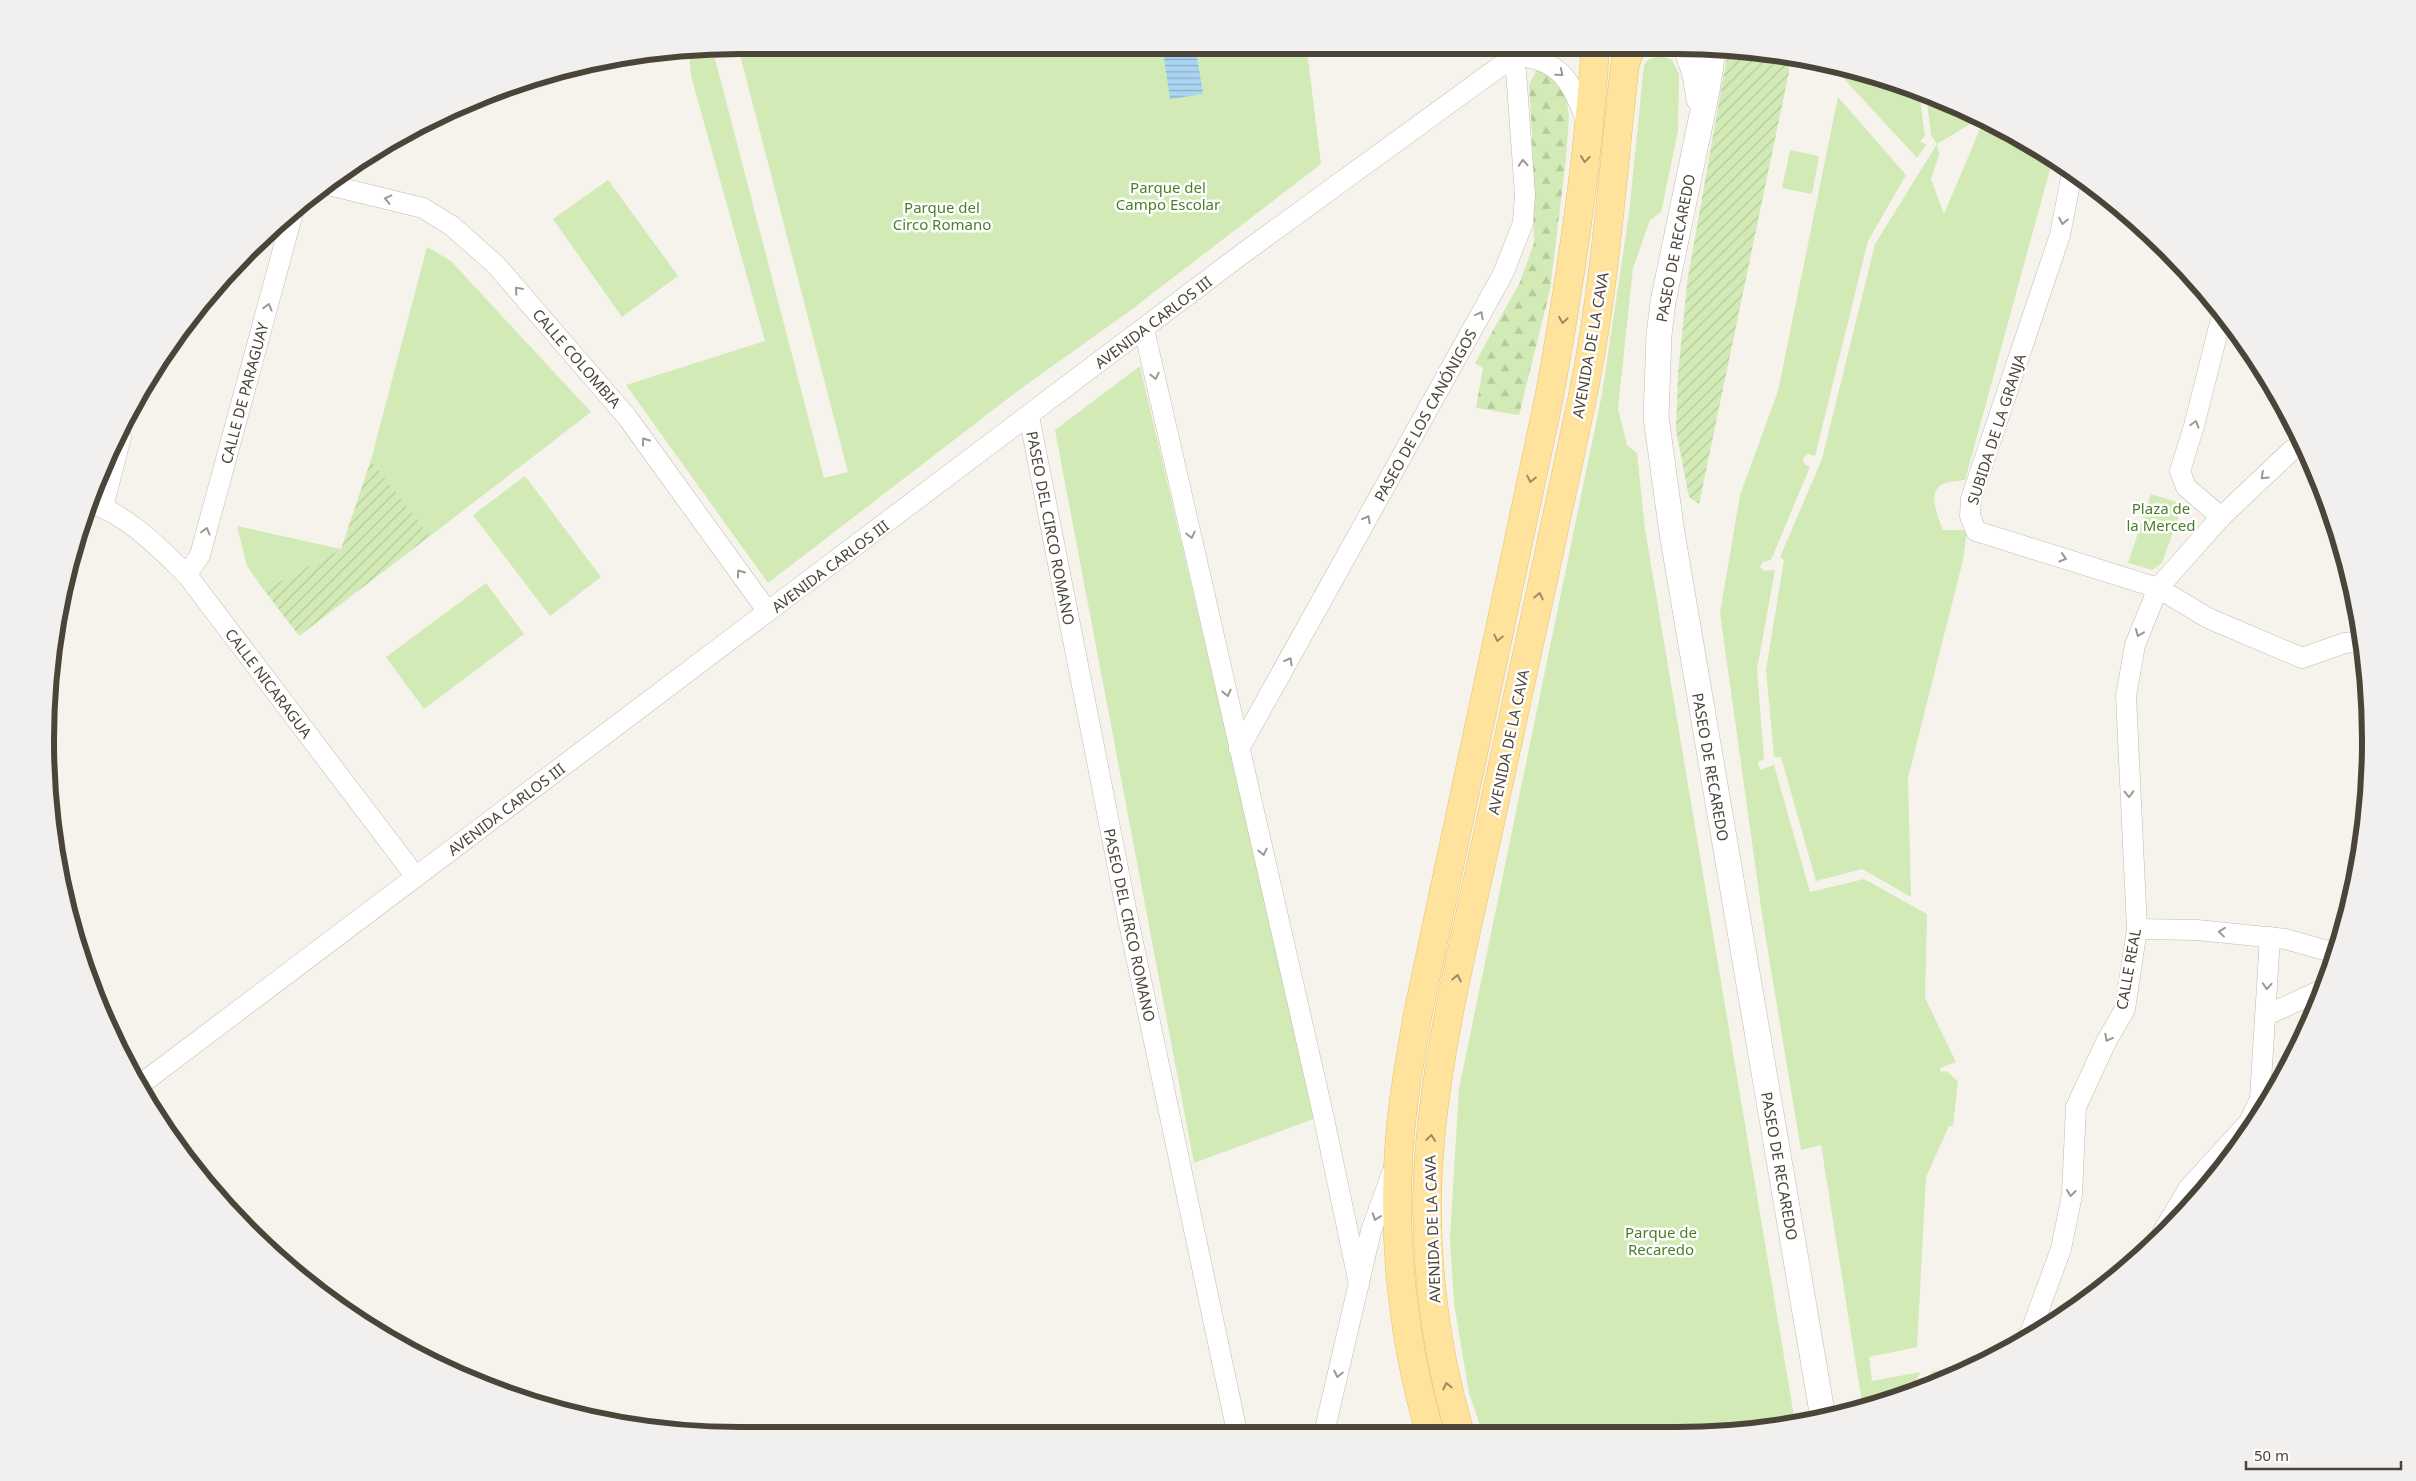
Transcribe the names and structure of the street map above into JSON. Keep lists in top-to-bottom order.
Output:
{
  "streets": {
    "main road": ["AVENIDA DE LA CAVA"],
    "street": [
      "PASEO DE RECAREDO",
      "AVENIDA CARLOS III",
      "CALLE COLOMBIA",
      "CALLE DE PARAGUAY",
      "PASEO DE LOS CANÓNIGOS",
      "SUBIDA DE LA GRANJA",
      "PASEO DEL CIRCO ROMANO",
      "CALLE NICARAGUA",
      "CALLE REAL"
    ]
  },
  "crossings": [
    ["AVENIDA CARLOS III", "CALLE COLOMBIA"],
    ["AVENIDA CARLOS III", "PASEO DE LOS CANÓNIGOS"],
    ["AVENIDA CARLOS III", "PASEO DEL CIRCO ROMANO"],
    ["AVENIDA CARLOS III", "CALLE NICARAGUA"],
    ["CALLE DE PARAGUAY", "CALLE NICARAGUA"],
    ["SUBIDA DE LA GRANJA", "CALLE REAL"]
  ],
  "one_way": [
    "CALLE COLOMBIA",
    "CALLE DE PARAGUAY",
    "PASEO DE LOS CANÓNIGOS",
    "CALLE REAL"
  ],
  "parks": [
    "Parque del Campo Escolar",
    "Parque del Circo Romano",
    "Plaza de la Merced",
    "Parque de Recaredo"
  ],
  "scale_bar": "50 m"
}
